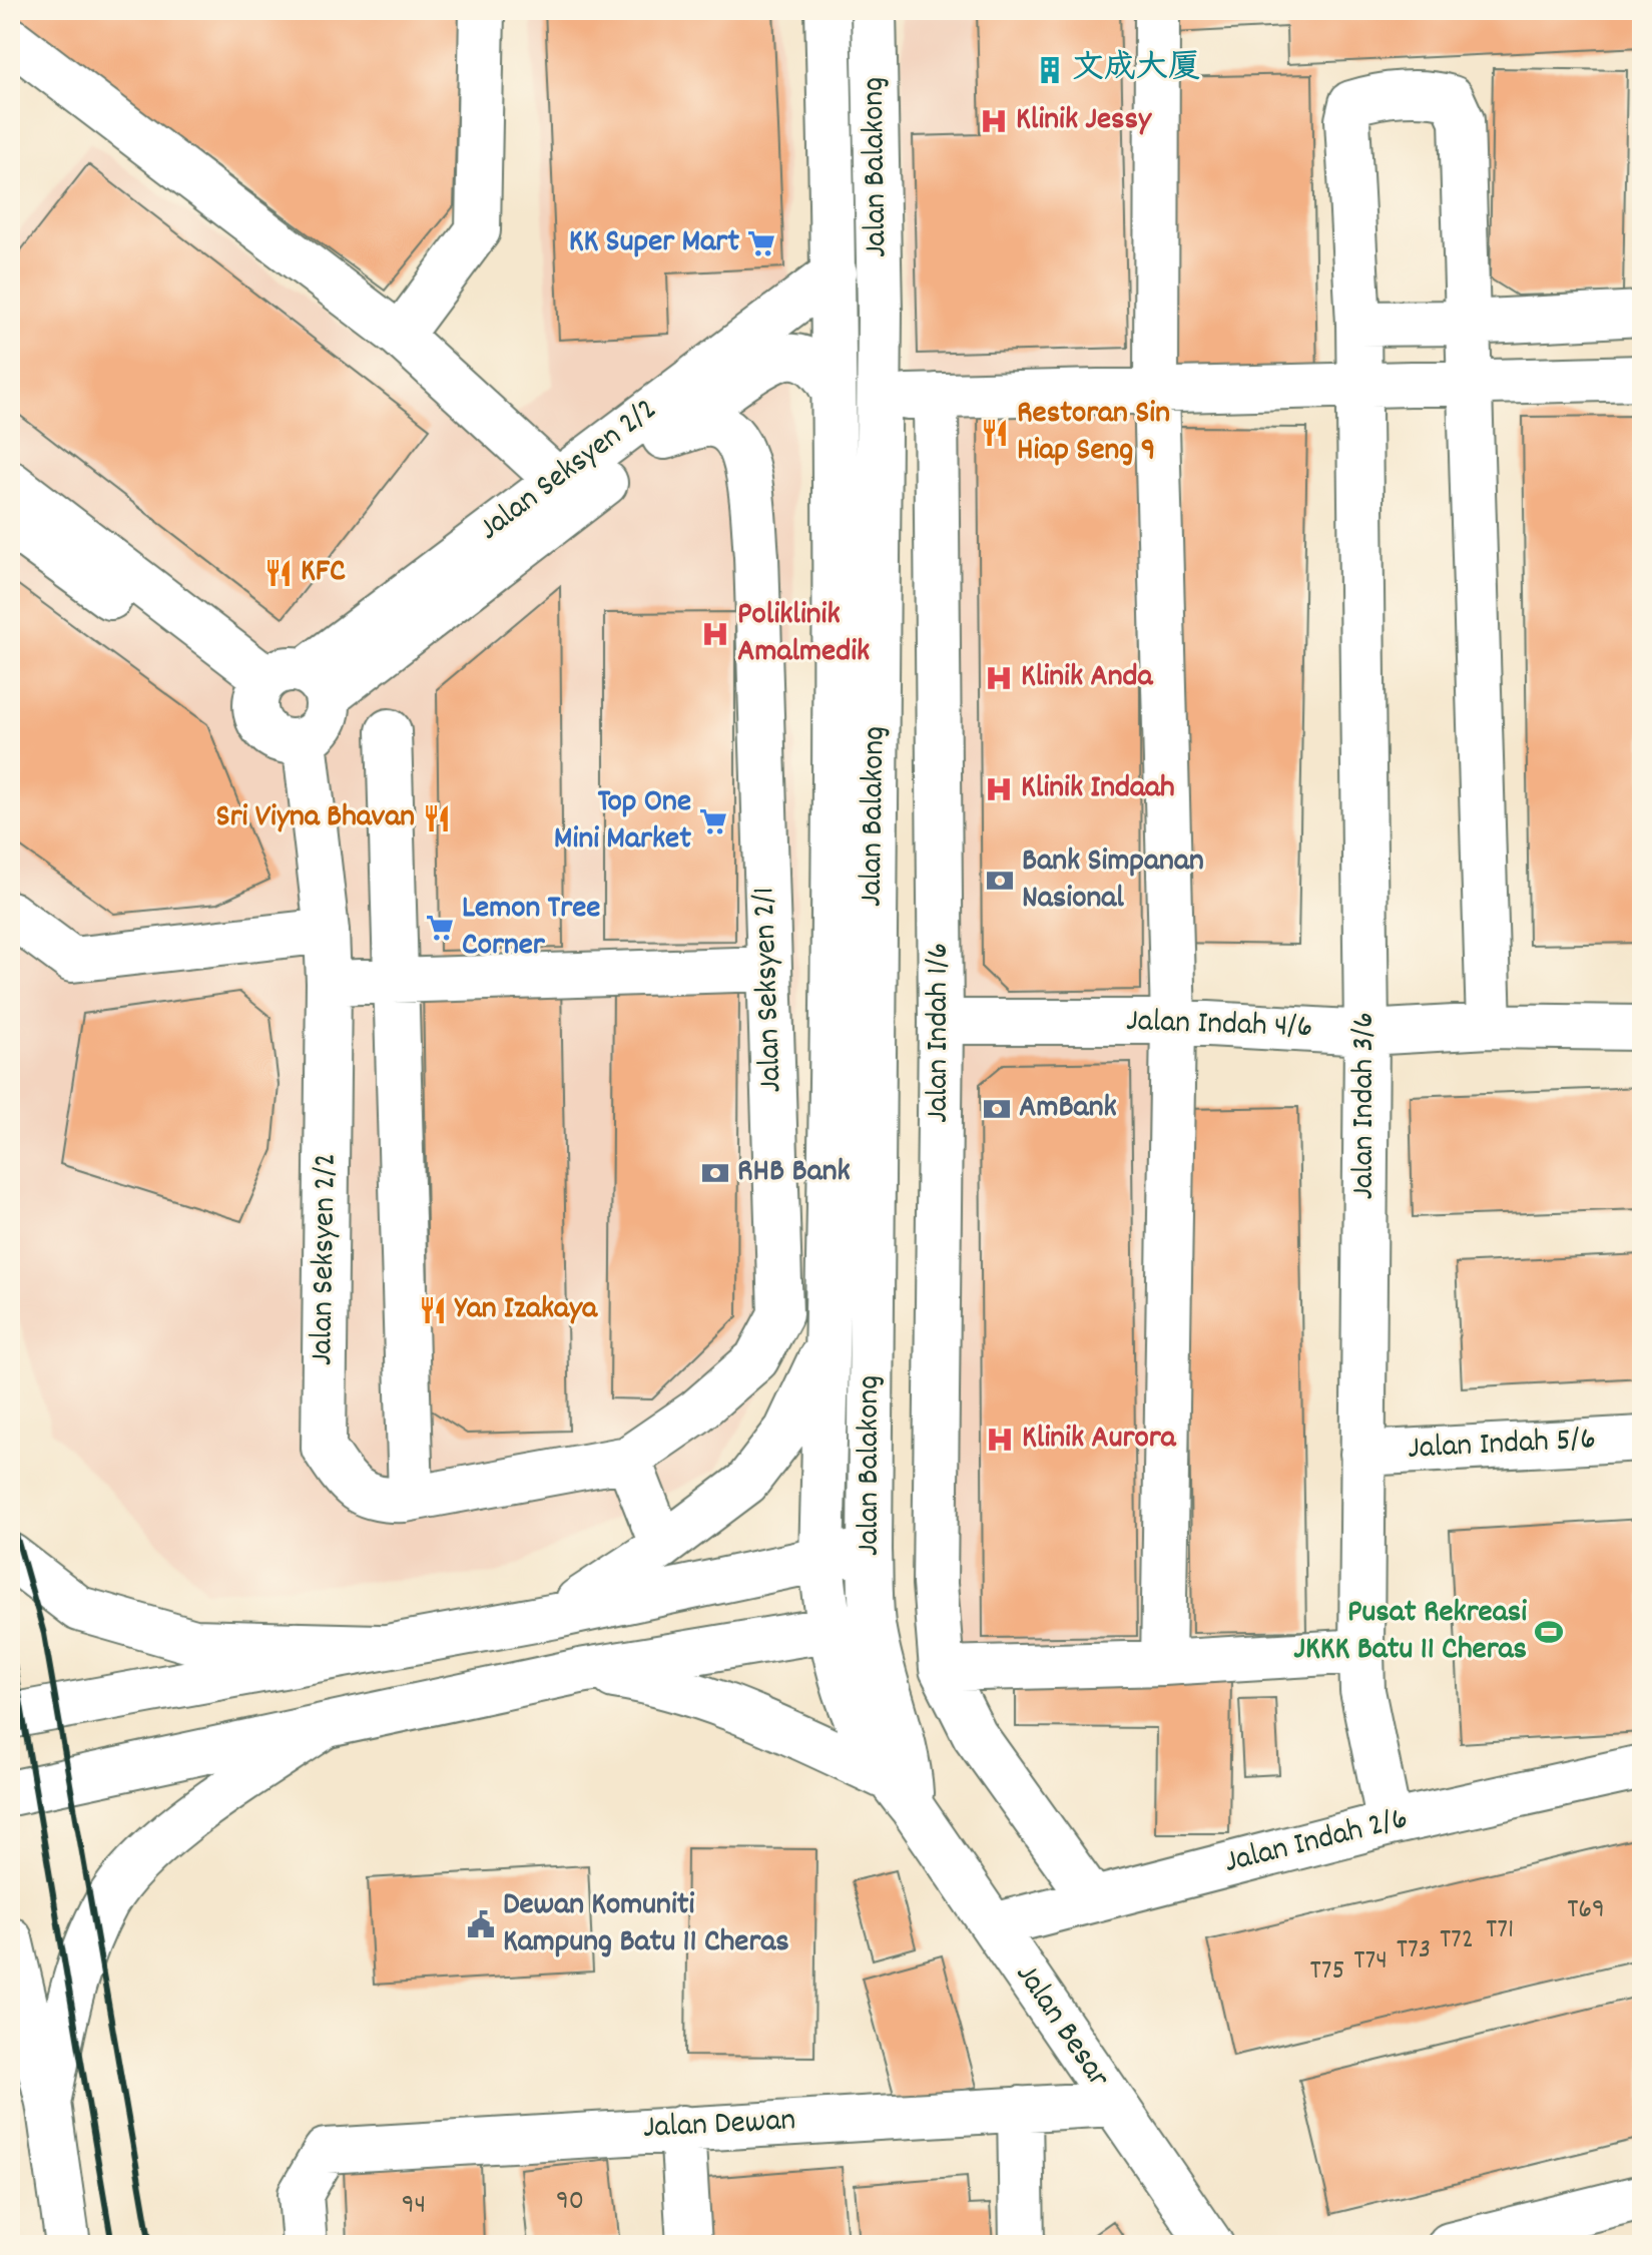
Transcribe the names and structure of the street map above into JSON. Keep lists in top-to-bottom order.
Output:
{
  "streets": {
    "main road": [
      "Jalan Balakong",
      "Jalan Seksyen 2/2",
      "Jalan Seksyen 2/1",
      "Jalan Indah 4/6",
      "Jalan Indah 1/6",
      "Jalan Indah 3/6",
      "Jalan Indah 5/6",
      "Jalan Indah 2/6",
      "Jalan Besar",
      "Jalan Dewan"
    ]
  },
  "crossings": [
    ["Jalan Balakong", "Jalan Seksyen 2/2"],
    ["Jalan Seksyen 2/2", "Jalan Seksyen 2/1"],
    ["Jalan Indah 4/6", "Jalan Indah 1/6"],
    ["Jalan Indah 4/6", "Jalan Indah 3/6"],
    ["Jalan Indah 3/6", "Jalan Indah 5/6"],
    ["Jalan Indah 3/6", "Jalan Indah 2/6"],
    ["Jalan Indah 2/6", "Jalan Besar"],
    ["Jalan Besar", "Jalan Dewan"]
  ],
  "places": {
    "building": ["文成大厦"],
    "hospital": [
      "Klinik Jessy",
      "Poliklinik Amalmedik",
      "Klinik Anda",
      "Klinik Indaah",
      "Klinik Aurora"
    ],
    "supermarket": ["KK Super Mart", "Top One Mini Market", "Lemon Tree Corner"],
    "restaurant": [
      "Restoran Sin Hiap Seng 9",
      "KFC",
      "Sri Viyna Bhavan",
      "Yan Izakaya"
    ],
    "bank": ["Bank Simpanan Nasional", "AmBank", "RHB Bank"],
    "sports": ["Pusat Rekreasi JKKK Batu 11 Cheras"],
    "public building": ["Dewan Komuniti Kampung Batu 11 Cheras"]
  },
  "house_numbers": [
    "T69",
    "T71",
    "T72",
    "T73",
    "T74",
    "T75",
    "90",
    "94"
  ]
}
